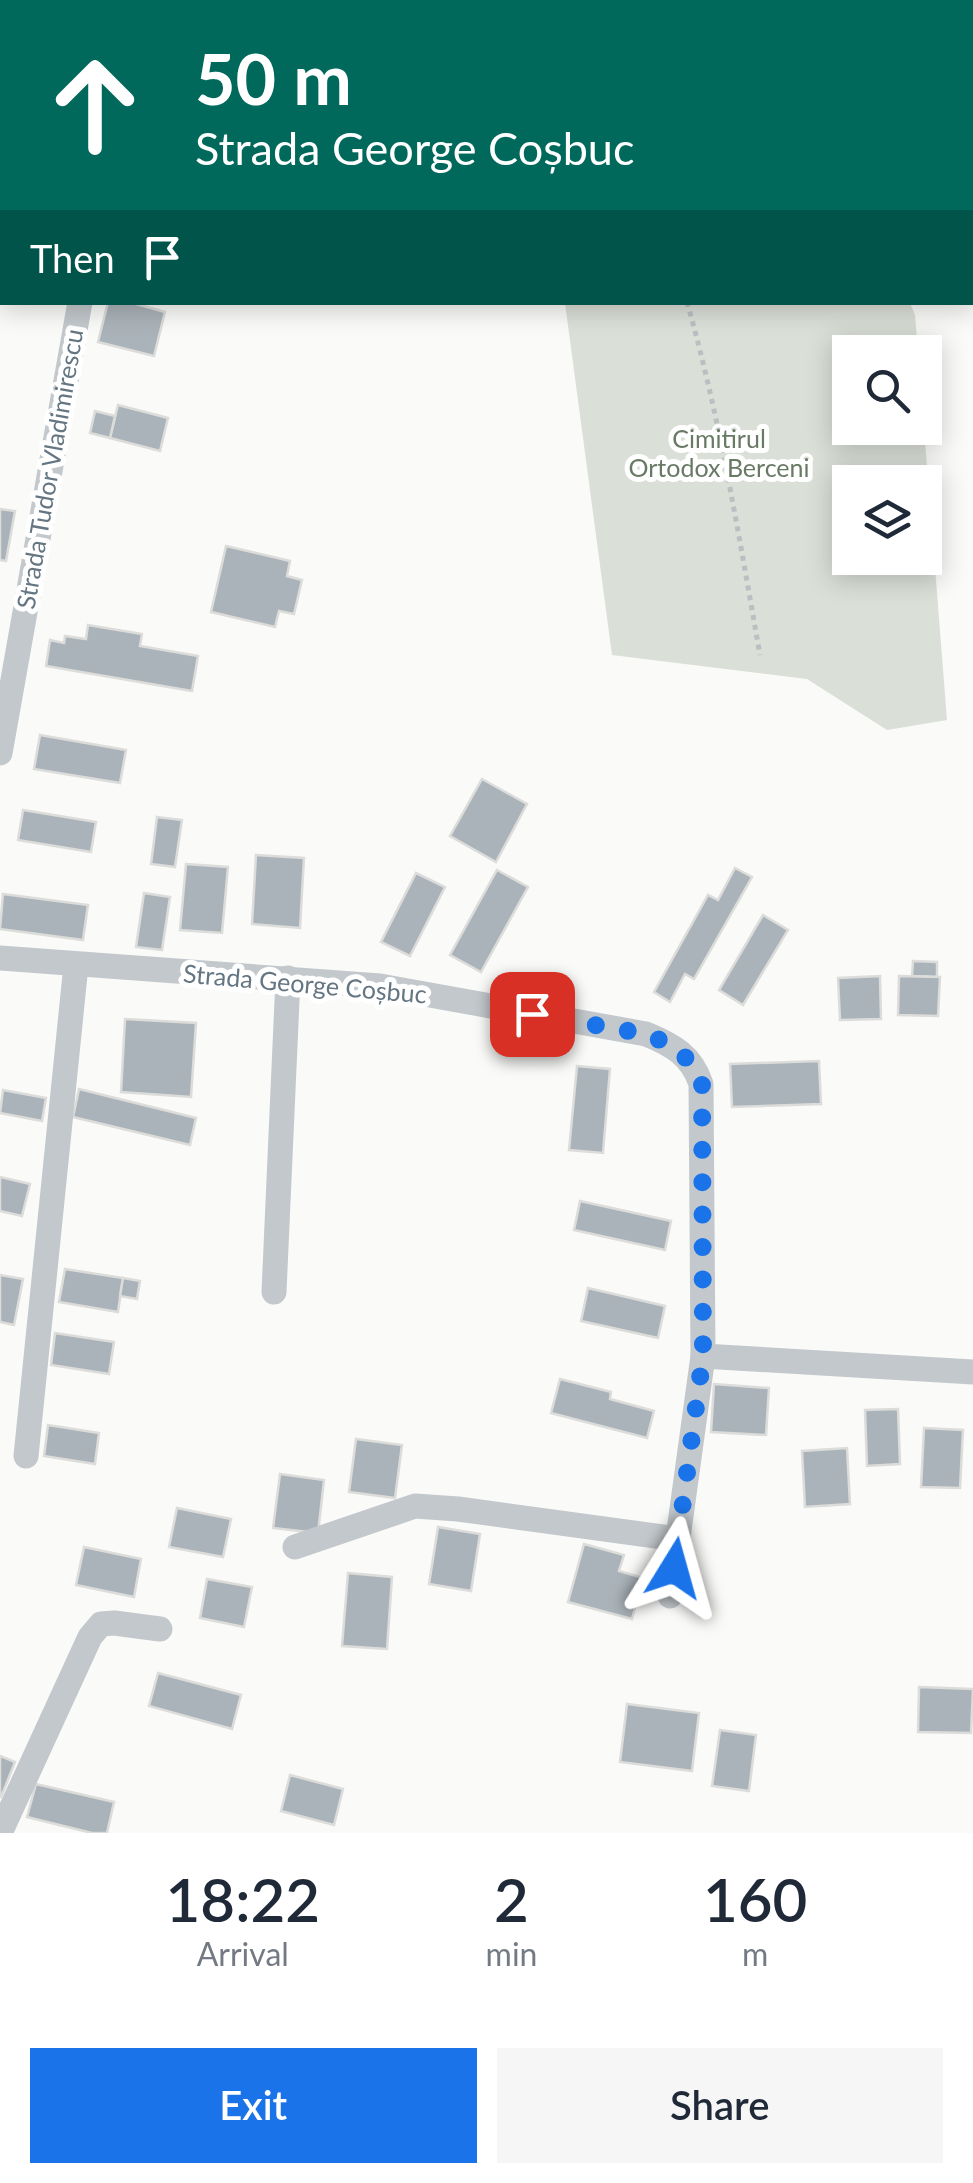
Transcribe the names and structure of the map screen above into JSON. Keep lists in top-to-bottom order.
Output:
{
  "streets": {
    "street": ["Strada Tudor Vladimirescu", "Strada George Coșbuc"]
  },
  "parks": ["Cimitirul Ortodox Berceni"],
  "page": {
    "turn": ["50 m", "Strada George Coșbuc"],
    "then": "Then",
    "eta": [
      "18:22",
      "Arrival",
      "2",
      "min",
      "160",
      "m"
    ],
    "buttons": ["Exit", "Share"]
  }
}
